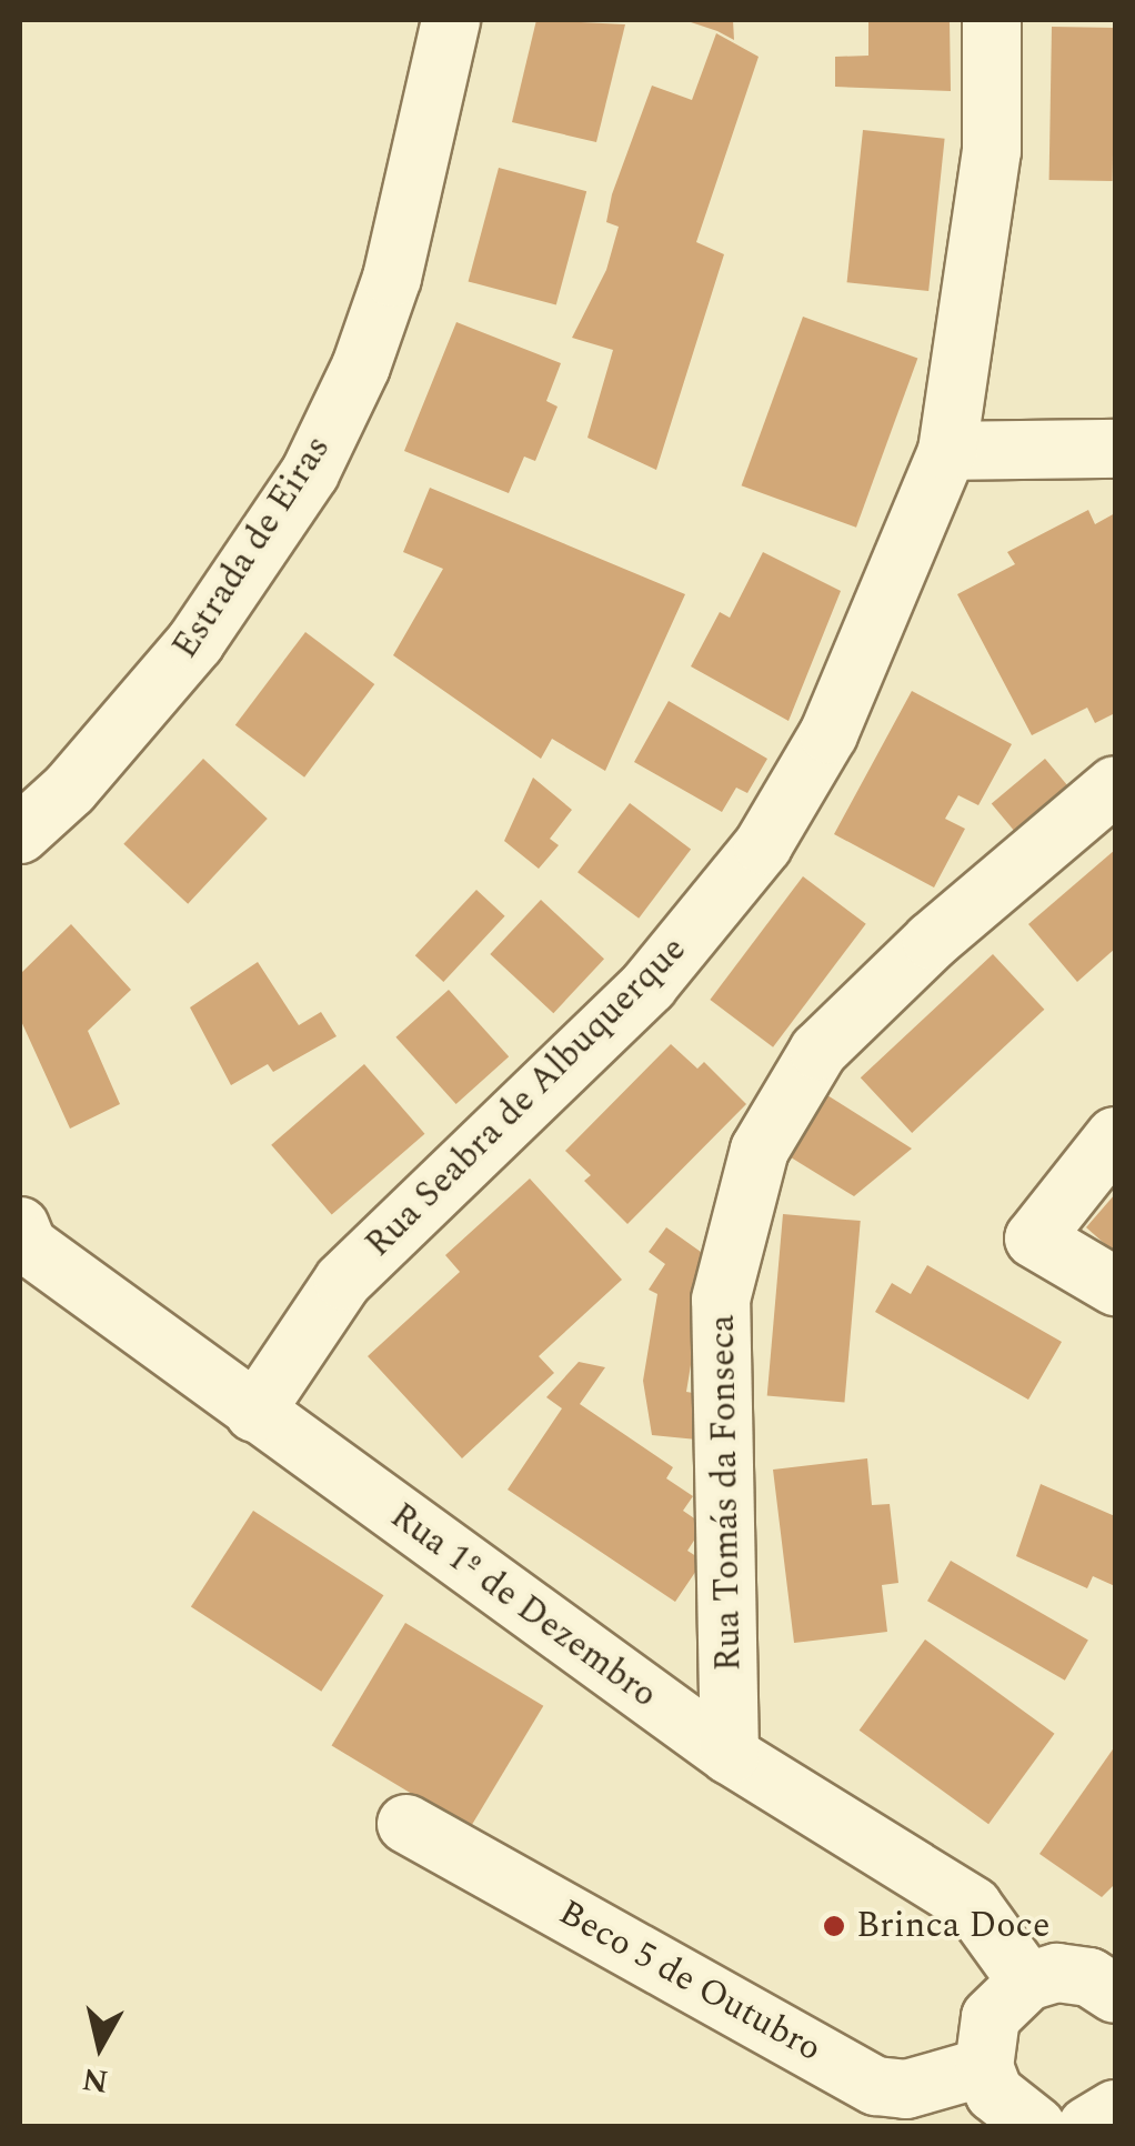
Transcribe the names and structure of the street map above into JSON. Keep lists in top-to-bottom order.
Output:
{
  "streets": {
    "street": [
      "Estrada de Eiras",
      "Rua Seabra de Albuquerque",
      "Rua Tomás da Fonseca",
      "Rua 1º de Dezembro",
      "Beco 5 de Outubro"
    ]
  },
  "crossings": [
    ["Rua Seabra de Albuquerque", "Rua 1º de Dezembro"],
    ["Rua Tomás da Fonseca", "Rua 1º de Dezembro"]
  ],
  "places": ["Brinca Doce"],
  "north": "bottom"
}
